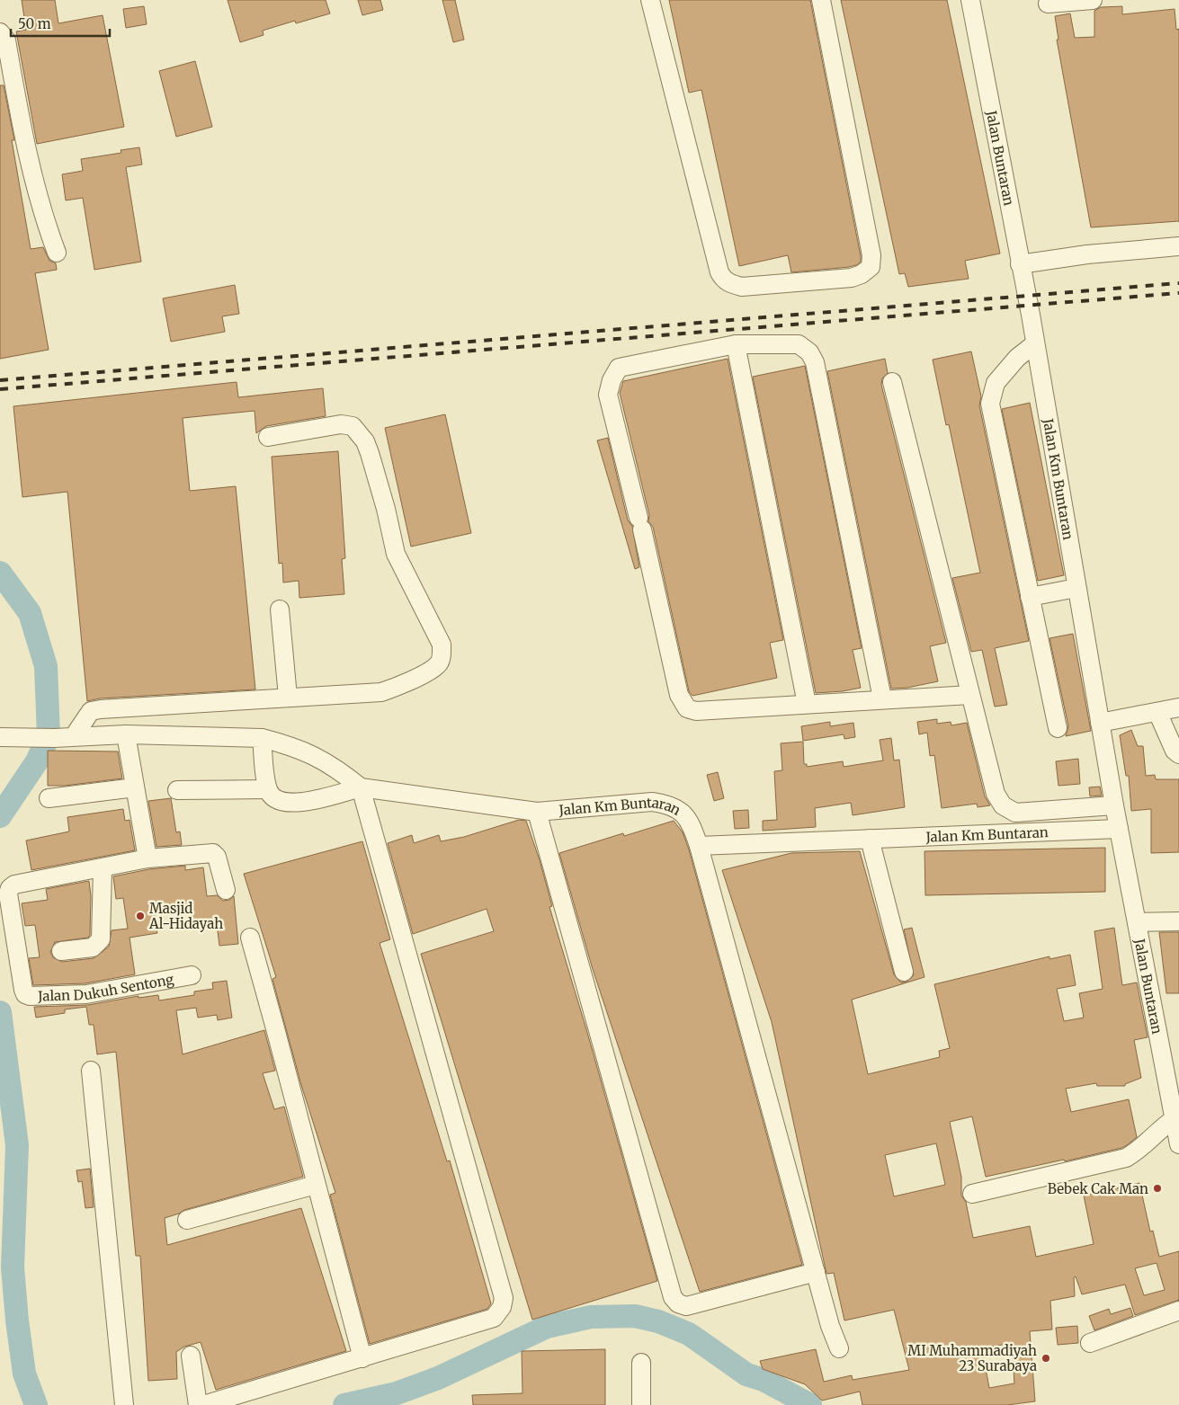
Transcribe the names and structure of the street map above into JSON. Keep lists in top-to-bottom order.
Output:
{
  "streets": {
    "street": ["Jalan Buntaran", "Jalan Km Buntaran", "Jalan Dukuh Sentong"]
  },
  "crossings": [
    ["Jalan Buntaran", "Jalan Km Buntaran"]
  ],
  "places": ["Masjid Al-Hidayah", "Bebek Cak Man", "MI Muhammadiyah 23 Surabaya"],
  "scale_bar": "50 m"
}
